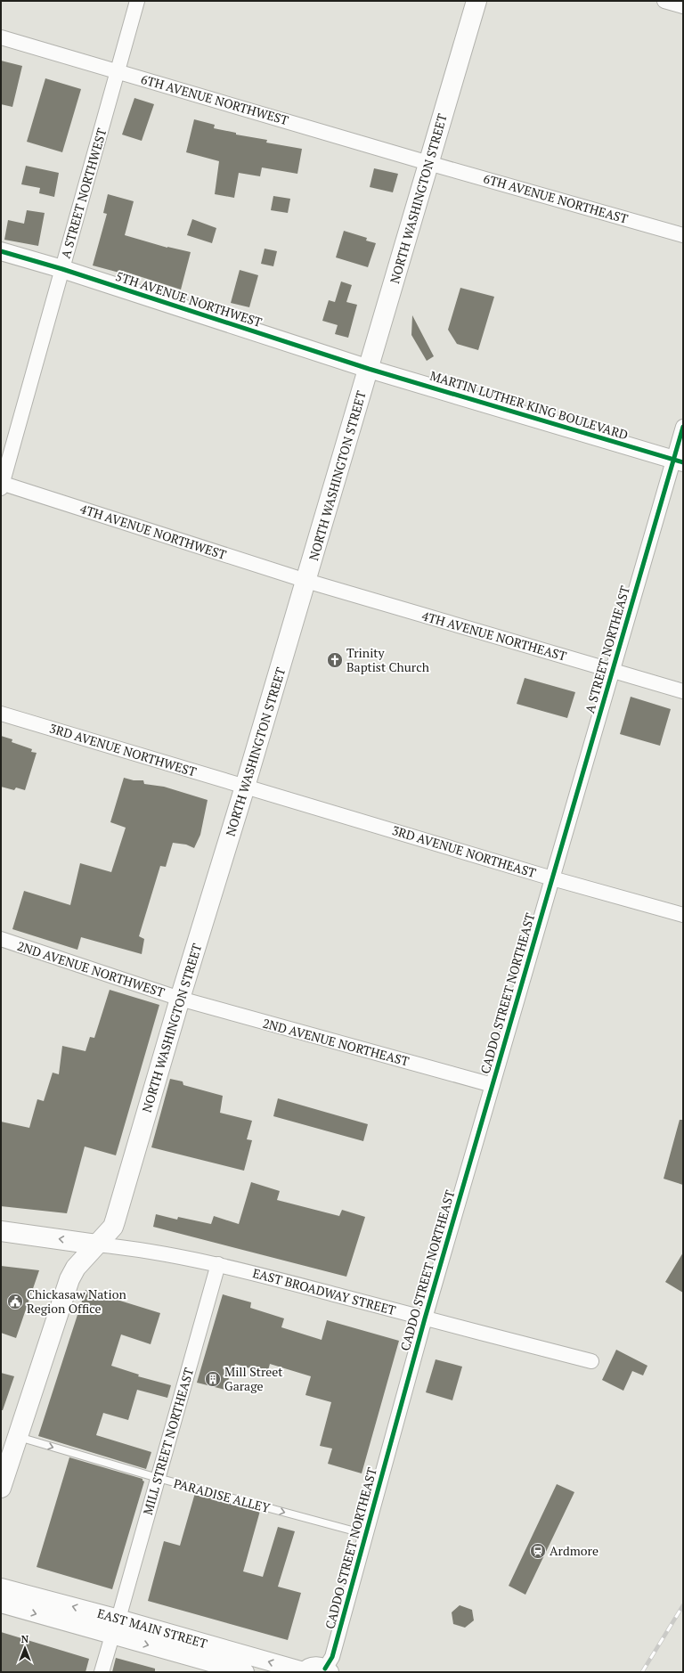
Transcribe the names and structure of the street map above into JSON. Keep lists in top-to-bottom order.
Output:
{
  "streets": {
    "main road": ["NORTH WASHINGTON STREET"],
    "street": [
      "6TH AVENUE NORTHWEST",
      "A STREET NORTHWEST",
      "6TH AVENUE NORTHEAST",
      "5TH AVENUE NORTHWEST",
      "MARTIN LUTHER KING BOULEVARD",
      "4TH AVENUE NORTHWEST",
      "4TH AVENUE NORTHEAST",
      "A STREET NORTHEAST",
      "3RD AVENUE NORTHWEST",
      "3RD AVENUE NORTHEAST",
      "2ND AVENUE NORTHWEST",
      "CADDO STREET NORTHEAST",
      "2ND AVENUE NORTHEAST",
      "EAST BROADWAY STREET",
      "MILL STREET NORTHEAST",
      "EAST MAIN STREET"
    ],
    "lane": ["PARADISE ALLEY"]
  },
  "crossings": [
    ["6TH AVENUE NORTHWEST", "A STREET NORTHWEST"],
    ["6TH AVENUE NORTHWEST", "NORTH WASHINGTON STREET"],
    ["6TH AVENUE NORTHWEST", "6TH AVENUE NORTHEAST"],
    ["A STREET NORTHWEST", "5TH AVENUE NORTHWEST"],
    ["A STREET NORTHWEST", "4TH AVENUE NORTHWEST"],
    ["NORTH WASHINGTON STREET", "6TH AVENUE NORTHEAST"],
    ["NORTH WASHINGTON STREET", "5TH AVENUE NORTHWEST"],
    ["NORTH WASHINGTON STREET", "MARTIN LUTHER KING BOULEVARD"],
    ["NORTH WASHINGTON STREET", "4TH AVENUE NORTHWEST"],
    ["NORTH WASHINGTON STREET", "4TH AVENUE NORTHEAST"],
    ["NORTH WASHINGTON STREET", "3RD AVENUE NORTHWEST"],
    ["NORTH WASHINGTON STREET", "3RD AVENUE NORTHEAST"],
    ["NORTH WASHINGTON STREET", "2ND AVENUE NORTHWEST"],
    ["NORTH WASHINGTON STREET", "2ND AVENUE NORTHEAST"],
    ["NORTH WASHINGTON STREET", "EAST BROADWAY STREET"],
    ["NORTH WASHINGTON STREET", "PARADISE ALLEY"],
    ["5TH AVENUE NORTHWEST", "MARTIN LUTHER KING BOULEVARD"],
    ["MARTIN LUTHER KING BOULEVARD", "A STREET NORTHEAST"],
    ["4TH AVENUE NORTHWEST", "4TH AVENUE NORTHEAST"],
    ["4TH AVENUE NORTHEAST", "A STREET NORTHEAST"],
    ["A STREET NORTHEAST", "3RD AVENUE NORTHEAST"],
    ["A STREET NORTHEAST", "CADDO STREET NORTHEAST"],
    ["3RD AVENUE NORTHWEST", "3RD AVENUE NORTHEAST"],
    ["3RD AVENUE NORTHEAST", "CADDO STREET NORTHEAST"],
    ["2ND AVENUE NORTHWEST", "2ND AVENUE NORTHEAST"],
    ["CADDO STREET NORTHEAST", "2ND AVENUE NORTHEAST"],
    ["CADDO STREET NORTHEAST", "EAST BROADWAY STREET"],
    ["CADDO STREET NORTHEAST", "PARADISE ALLEY"],
    ["CADDO STREET NORTHEAST", "EAST MAIN STREET"],
    ["EAST BROADWAY STREET", "MILL STREET NORTHEAST"],
    ["MILL STREET NORTHEAST", "PARADISE ALLEY"],
    ["MILL STREET NORTHEAST", "EAST MAIN STREET"]
  ],
  "one_way": ["PARADISE ALLEY"],
  "places": {
    "church": ["Trinity Baptist Church"],
    "public building": ["Chickasaw Nation Region Office"],
    "building": ["Mill Street Garage"],
    "station": ["Ardmore"]
  },
  "north": "top"
}
